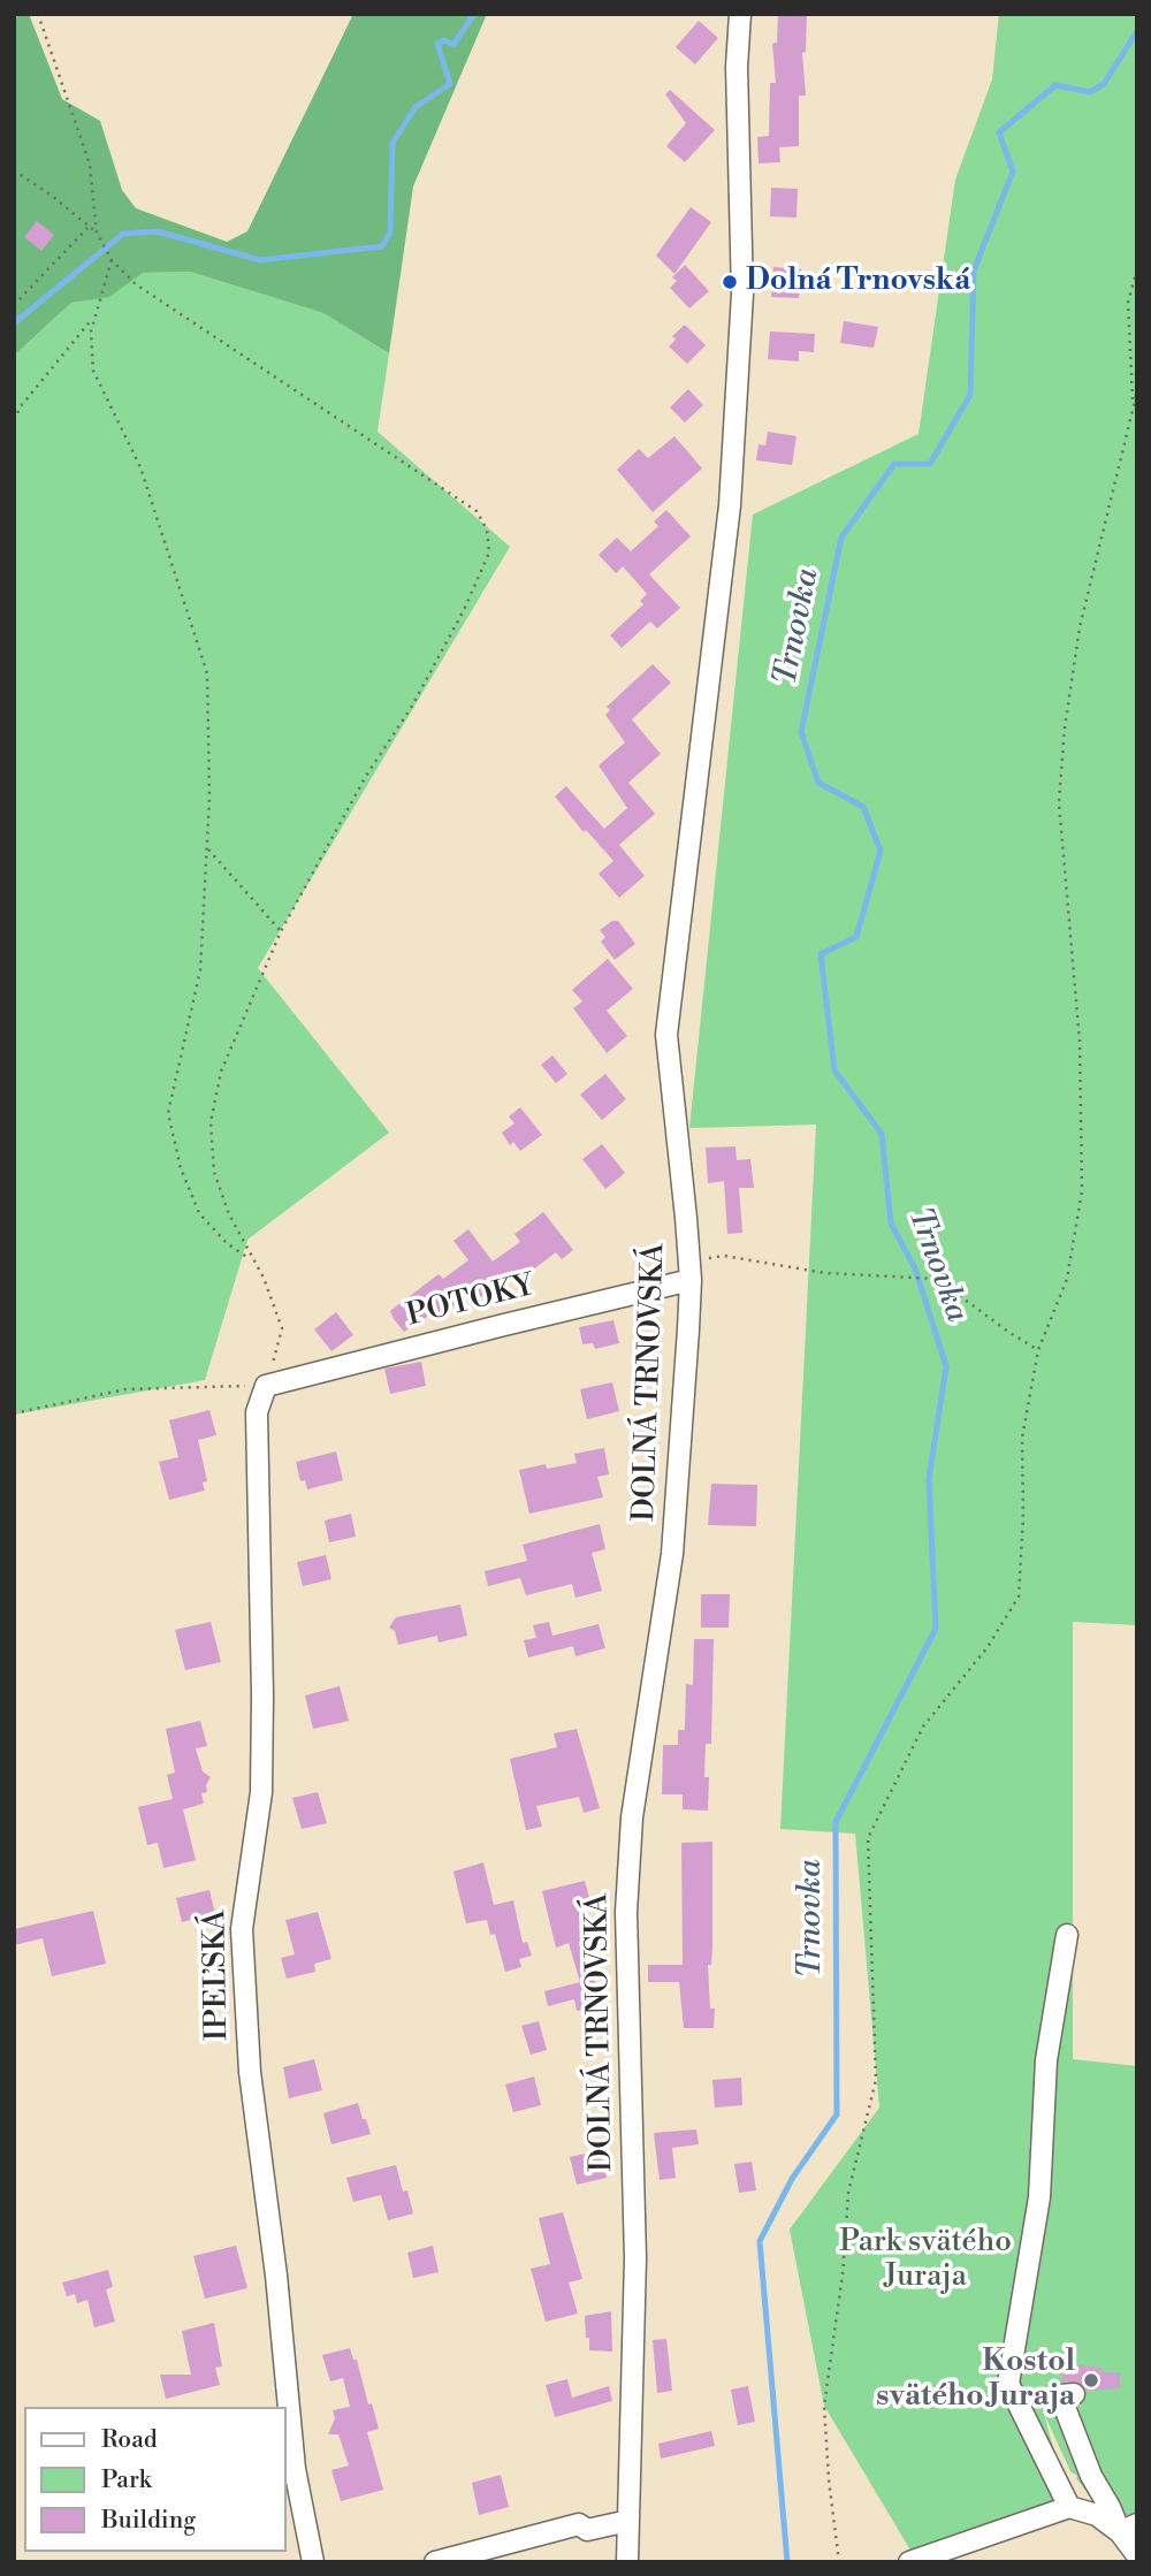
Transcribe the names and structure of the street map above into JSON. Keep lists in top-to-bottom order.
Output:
{
  "streets": {
    "street": ["POTOKY", "DOLNÁ TRNOVSKÁ", "IPEĽSKÁ"]
  },
  "crossings": [
    ["POTOKY", "DOLNÁ TRNOVSKÁ"],
    ["POTOKY", "IPEĽSKÁ"]
  ],
  "water": ["Trnovka"],
  "parks": ["Park svätého Juraja"],
  "places": ["Dolná Trnovská", "Kostol svätého Juraja"],
  "legend": ["Road", "Park", "Building"]
}
